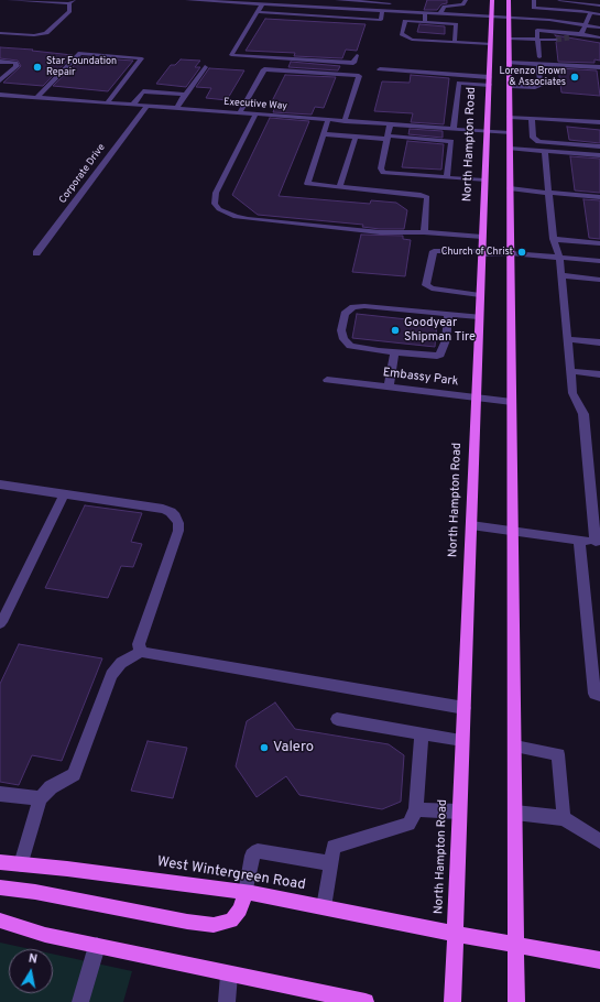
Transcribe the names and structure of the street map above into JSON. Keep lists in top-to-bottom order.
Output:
{
  "streets": {
    "main road": ["North Hampton Road", "West Wintergreen Road"],
    "street": ["Executive Way", "Corporate Drive", "Embassy Park"]
  },
  "crossings": [
    ["Executive Way", "North Hampton Road"],
    ["Executive Way", "Corporate Drive"],
    ["North Hampton Road", "Embassy Park"],
    ["North Hampton Road", "West Wintergreen Road"]
  ],
  "places": [
    "Star Foundation Repair",
    "Lorenzo Brown & Associates",
    "Church of Christ",
    "Goodyear Shipman Tire",
    "Valero"
  ],
  "north": "top"
}
